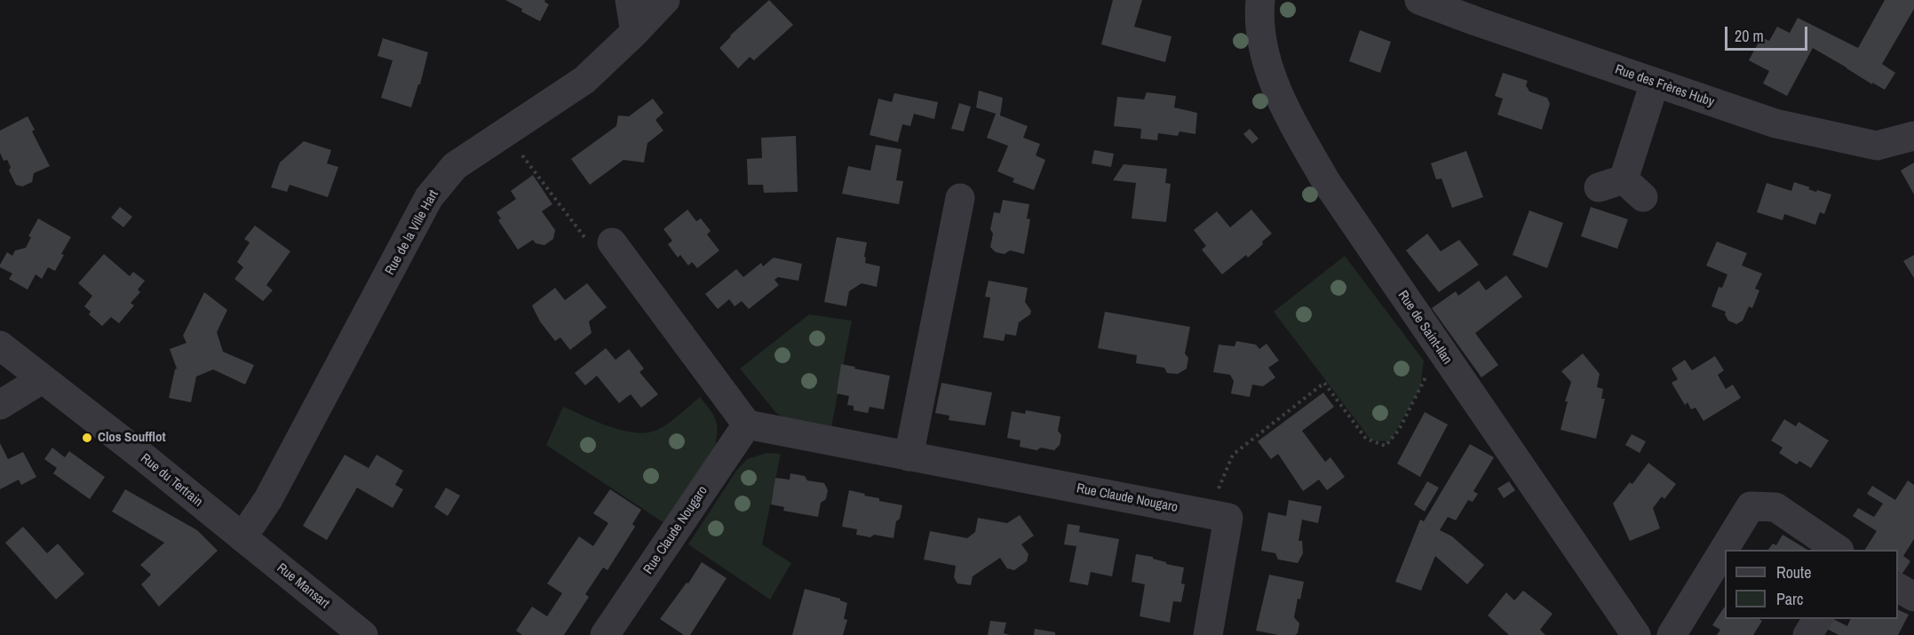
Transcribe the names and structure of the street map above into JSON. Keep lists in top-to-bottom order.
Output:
{
  "streets": {
    "street": [
      "Rue des Frères Huby",
      "Rue de la Ville Hart",
      "Rue de Saint-Ilan",
      "Rue du Tertrain",
      "Rue Claude Nougaro",
      "Rue Mansart"
    ]
  },
  "crossings": [
    ["Rue de la Ville Hart", "Rue du Tertrain"],
    ["Rue de la Ville Hart", "Rue Mansart"],
    ["Rue du Tertrain", "Rue Mansart"]
  ],
  "places": ["Clos Soufflot"],
  "legend": ["Route", "Parc"],
  "scale_bar": "20 m"
}
